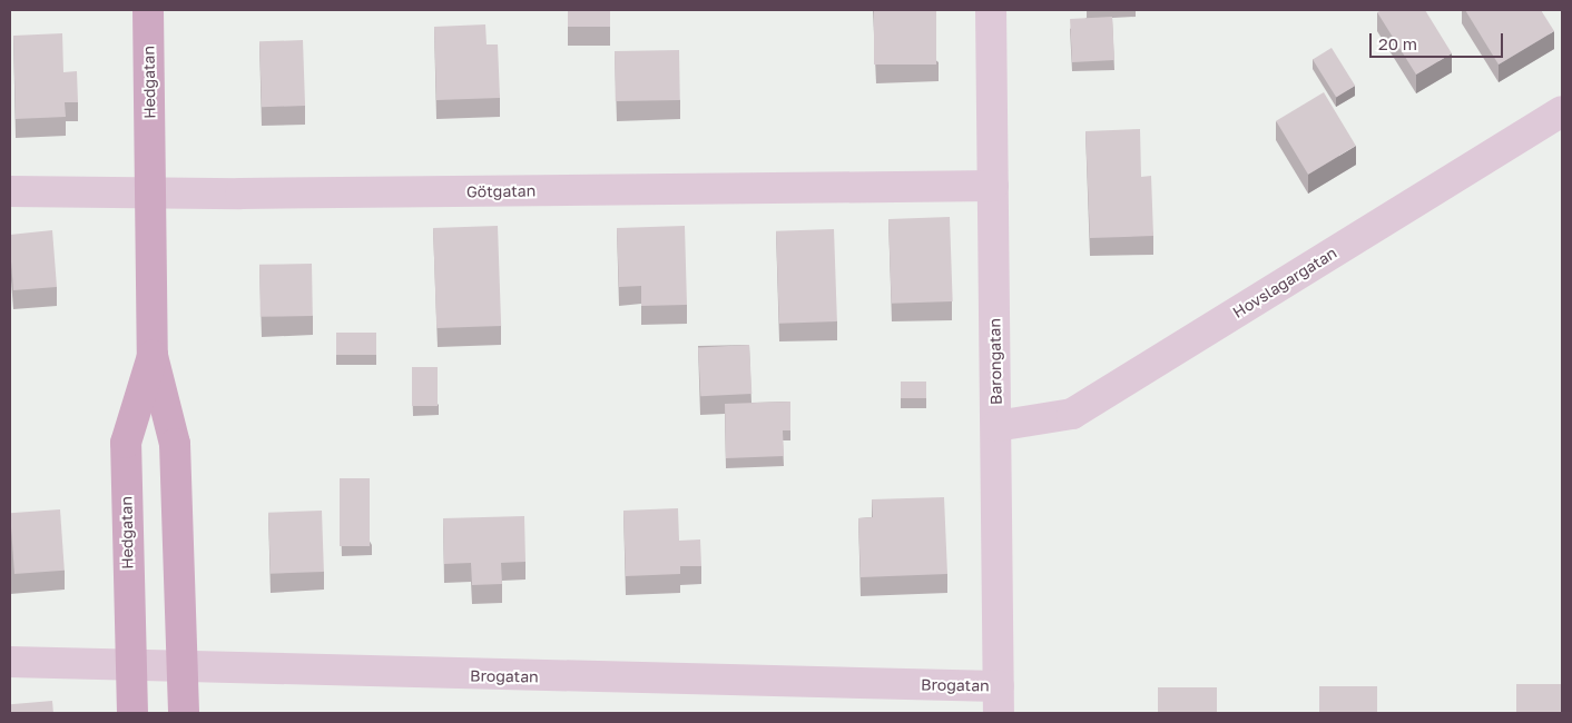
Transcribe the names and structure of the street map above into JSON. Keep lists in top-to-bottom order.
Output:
{
  "streets": {
    "main road": ["Hedgatan"],
    "street": [
      "Götgatan",
      "Hovslagargatan",
      "Barongatan",
      "Brogatan"
    ]
  },
  "crossings": [
    ["Hedgatan", "Götgatan"],
    ["Hedgatan", "Brogatan"],
    ["Götgatan", "Barongatan"],
    ["Hovslagargatan", "Barongatan"],
    ["Barongatan", "Brogatan"]
  ],
  "scale_bar": "20 m"
}
